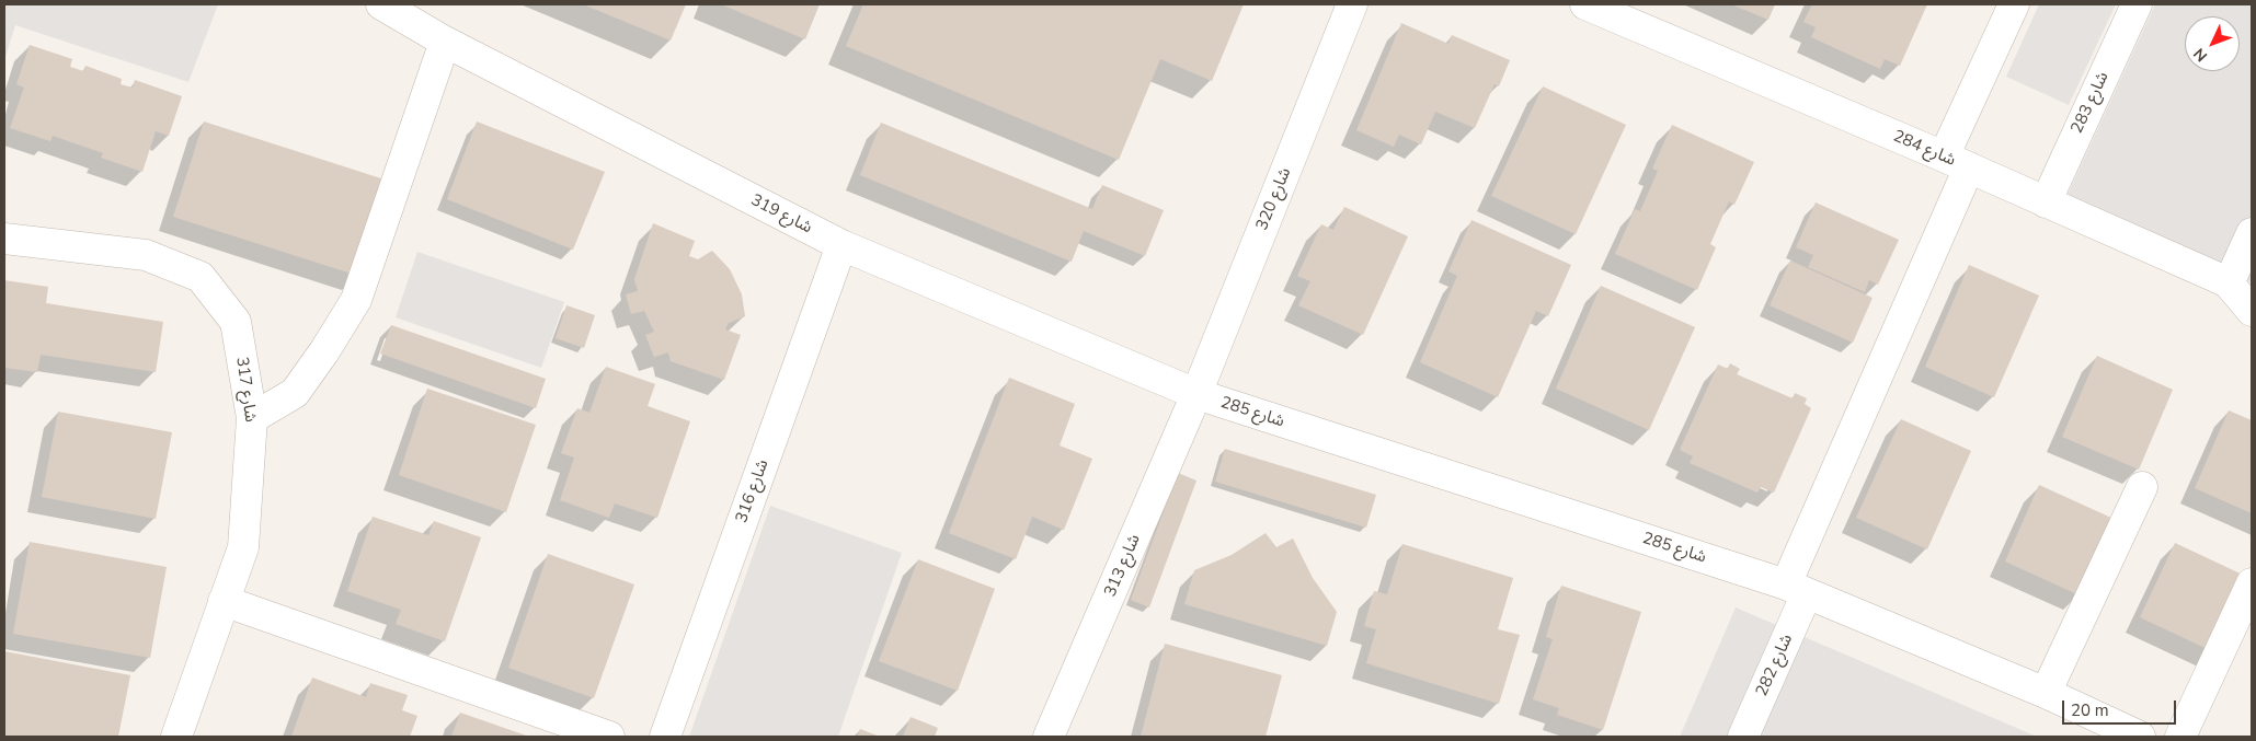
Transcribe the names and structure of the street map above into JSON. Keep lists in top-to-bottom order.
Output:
{
  "streets": {
    "street": [
      "شارع 283",
      "شارع 284",
      "شارع 320",
      "شارع 319",
      "شارع 317",
      "شارع 285",
      "شارع 316",
      "شارع 313",
      "شارع 282"
    ]
  },
  "crossings": [
    ["شارع 283", "شارع 284"],
    ["شارع 284", "شارع 282"],
    ["شارع 320", "شارع 319"],
    ["شارع 320", "شارع 285"],
    ["شارع 320", "شارع 313"],
    ["شارع 319", "شارع 285"],
    ["شارع 319", "شارع 316"],
    ["شارع 319", "شارع 313"],
    ["شارع 285", "شارع 313"],
    ["شارع 285", "شارع 282"]
  ],
  "scale_bar": "20 m",
  "north": "bottom left"
}
